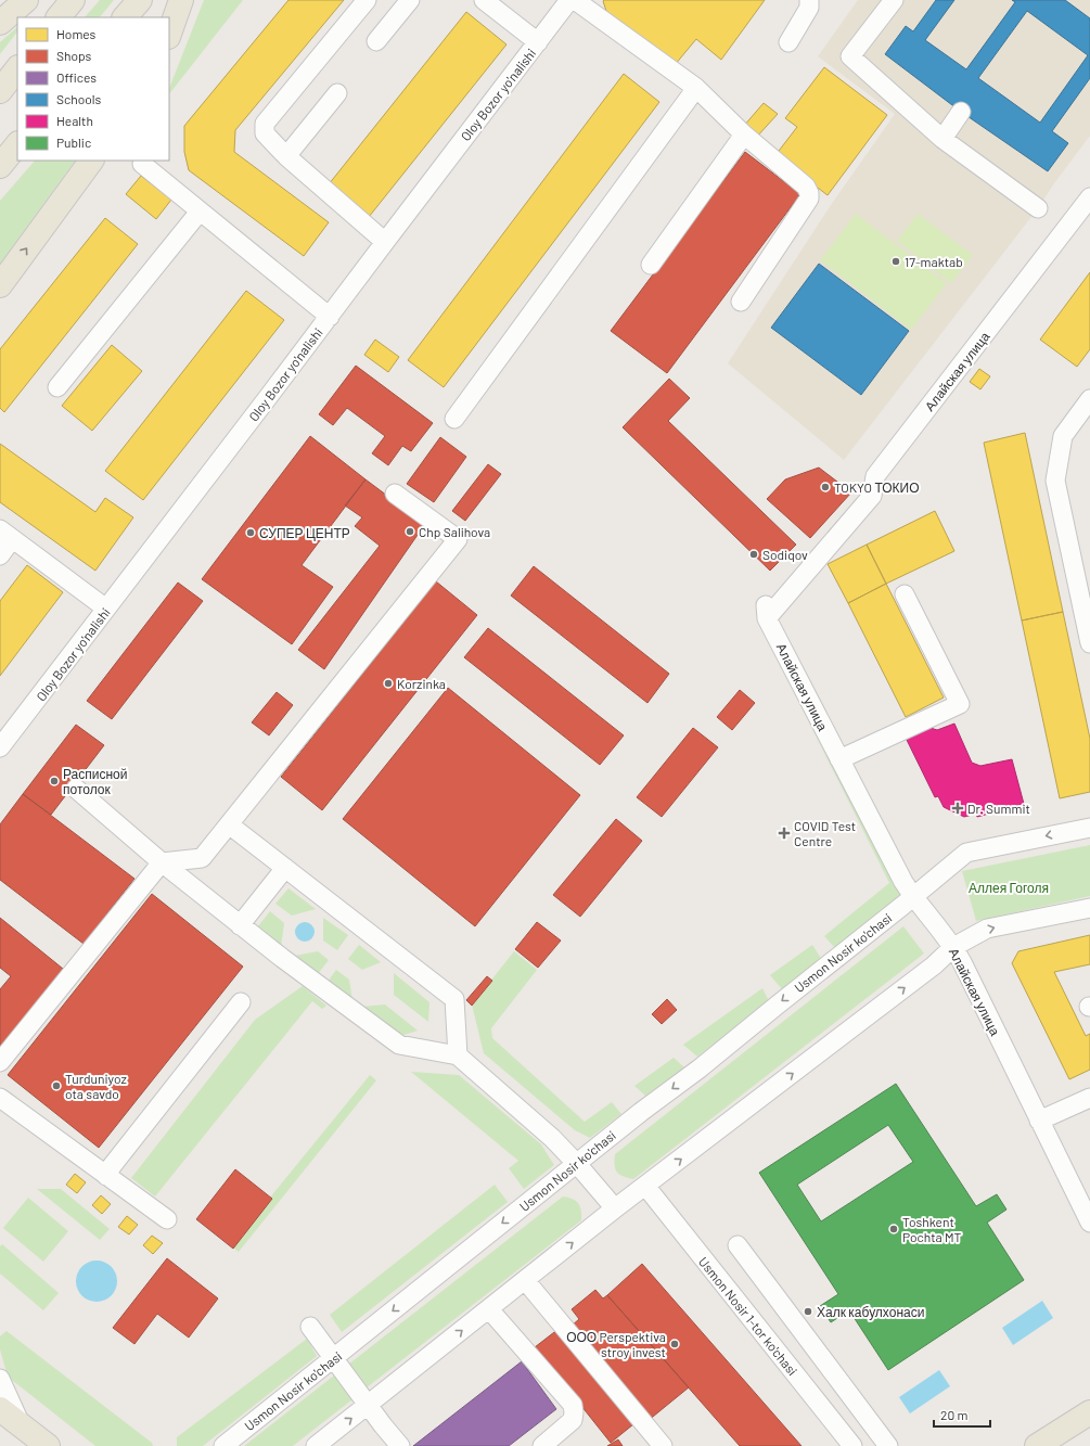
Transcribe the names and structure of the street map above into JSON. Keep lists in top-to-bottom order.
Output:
{
  "streets": {
    "street": [
      "Oloy Bozor yo'nalishi",
      "Алайская улица",
      "Usmon Nosir ko'chasi",
      "Usmon Nosir 1-tor ko'chasi"
    ]
  },
  "crossings": [
    ["Алайская улица", "Usmon Nosir ko'chasi"]
  ],
  "parks": ["Аллея Гоголя"],
  "places": {
    "other": [
      "17-maktab",
      "TOKYO ТОКИО",
      "Chp Salihova",
      "СУПЕР ЦЕНТР",
      "Sodiqov",
      "Korzinka",
      "Расписной потолок",
      "Turduniyoz ota savdo",
      "Toshkent Pochta MT",
      "Халк кабулхонаси",
      "ООО Perspektiva stroy invest"
    ],
    "health": ["Dr. Summit", "COVID Test Centre"]
  },
  "legend": [
    "Homes",
    "Shops",
    "Offices",
    "Schools",
    "Health",
    "Public"
  ],
  "scale_bar": "20 m"
}
